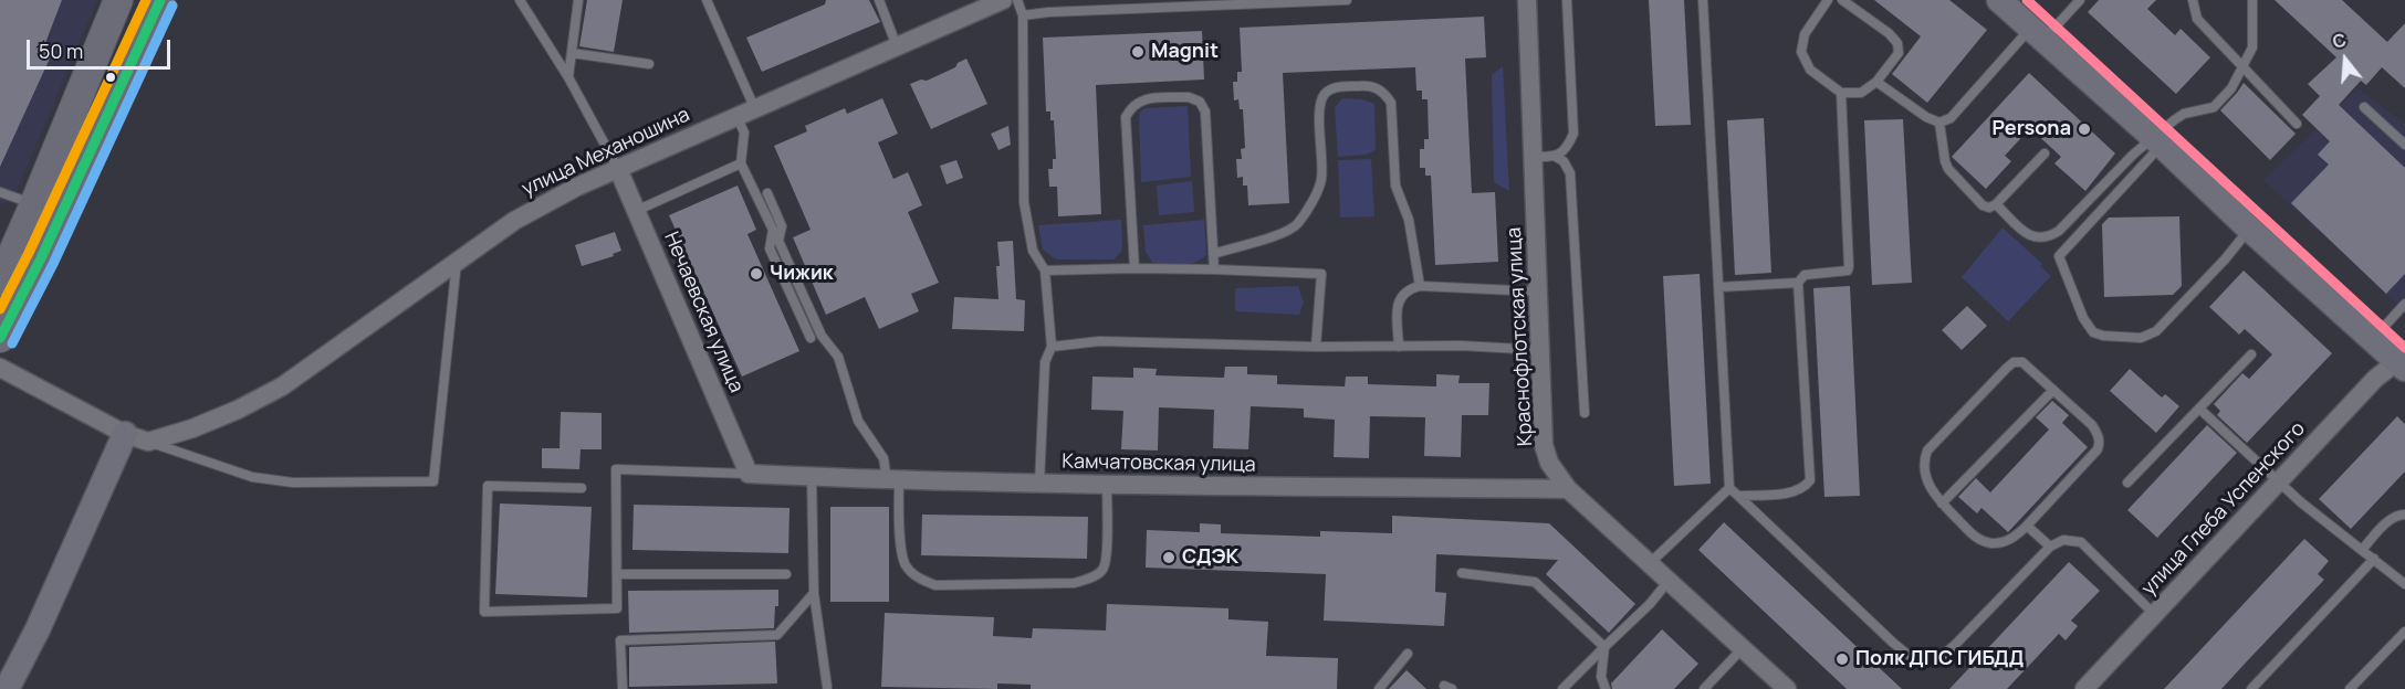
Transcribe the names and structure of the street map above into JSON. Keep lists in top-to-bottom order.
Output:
{
  "streets": {
    "street": [
      "улица Механошина",
      "Нечаевская улица",
      "Краснофлотская улица",
      "Камчатовская улица",
      "улица Глеба Успенского"
    ]
  },
  "crossings": [
    ["улица Механошина", "Нечаевская улица"],
    ["Нечаевская улица", "Камчатовская улица"],
    ["Краснофлотская улица", "Камчатовская улица"]
  ],
  "places": [
    "Magnit",
    "Persona",
    "Чижик",
    "СДЭК",
    "Полк ДПС ГИБДД"
  ],
  "scale_bar": "50 m",
  "north": "top"
}
